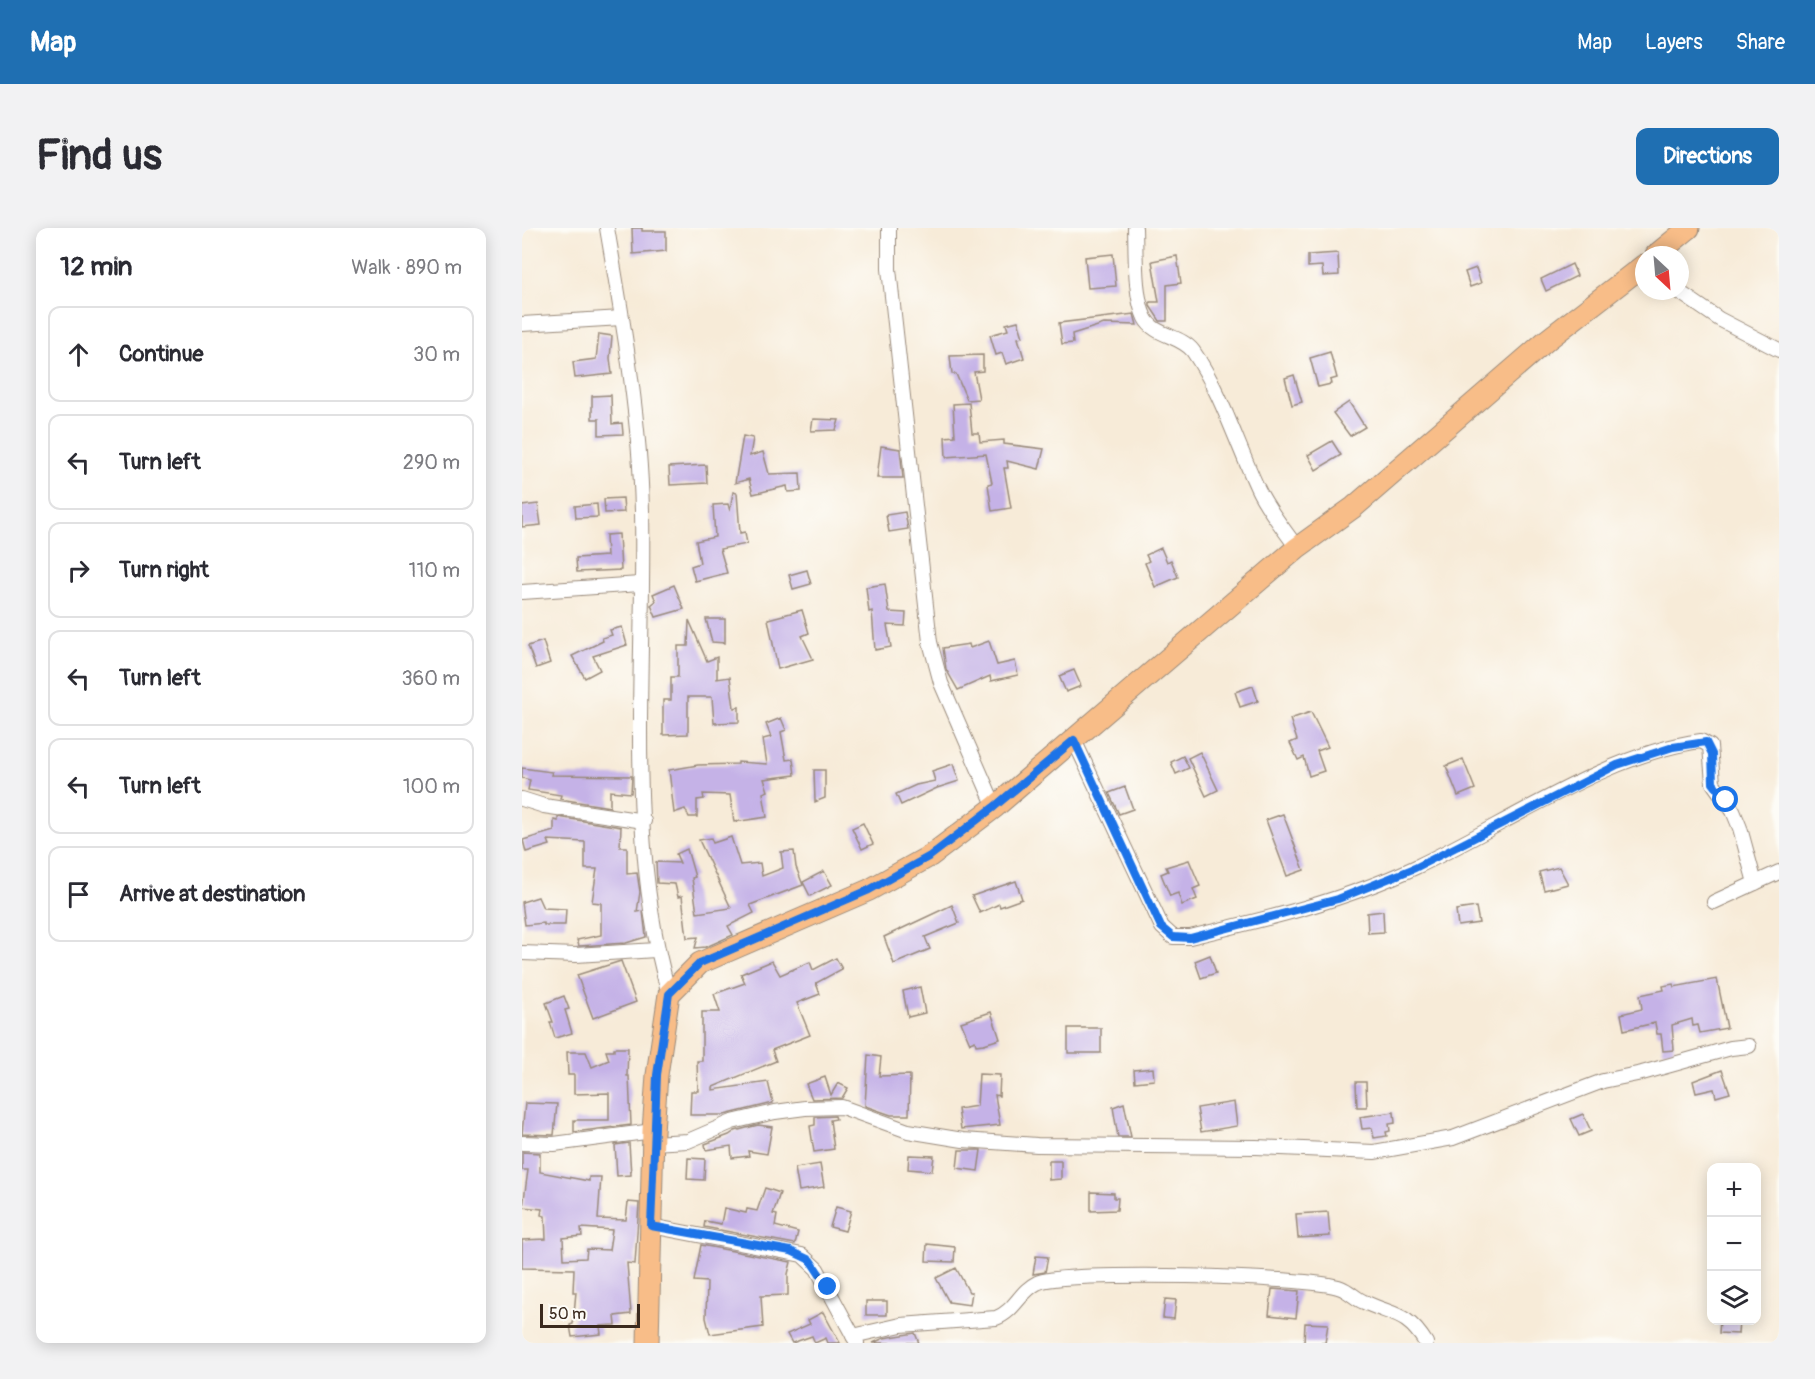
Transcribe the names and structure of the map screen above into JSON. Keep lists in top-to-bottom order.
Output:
{
  "scale_bar": "50 m",
  "north": "bottom right",
  "page": {
    "header": "Map",
    "nav": ["Map", "Layers", "Share"],
    "buttons": "Directions",
    "title": "Find us",
    "heading": ["12 min", "Walk · 890 m"],
    "list": [
      ["Continue", "30 m"],
      ["Turn left", "290 m"],
      ["Turn right", "110 m"],
      ["Turn left", "360 m"],
      ["Turn left", "100 m"],
      "Arrive at destination"
    ],
    "map_buttons": ["+", "−"],
    "scale": "50 m"
  }
}
